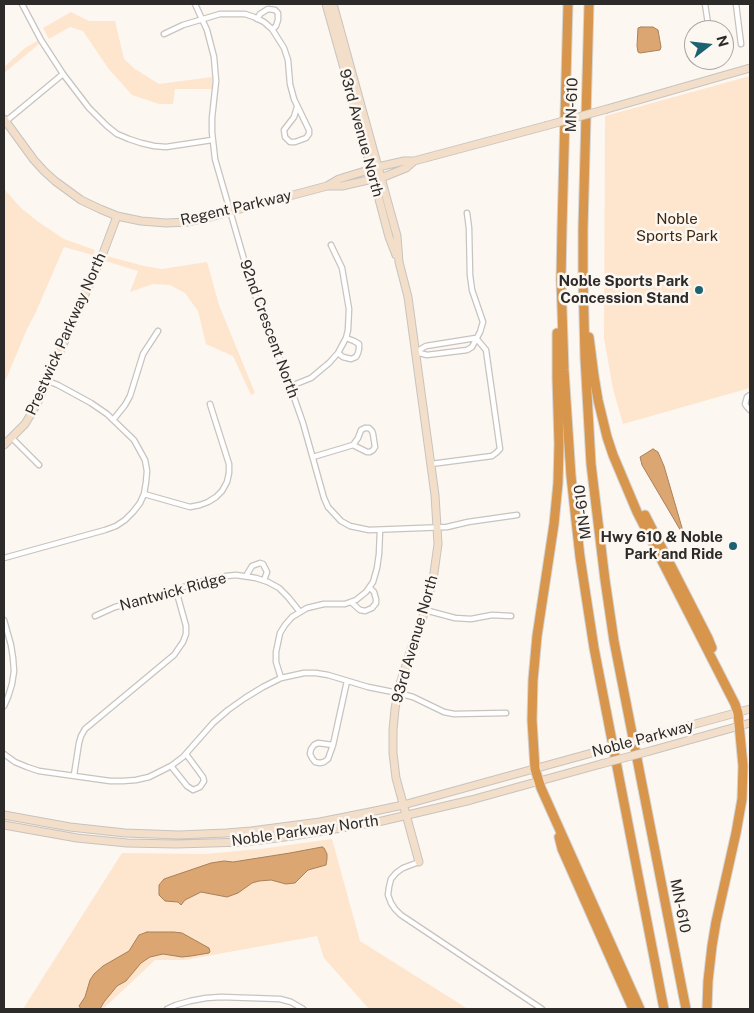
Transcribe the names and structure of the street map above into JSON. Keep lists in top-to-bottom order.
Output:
{
  "streets": {
    "highway": ["MN-610"],
    "street": [
      "93rd Avenue North",
      "Regent Parkway",
      "92nd Crescent North",
      "Prestwick Parkway North",
      "Nantwick Ridge",
      "Noble Parkway",
      "Noble Parkway North"
    ]
  },
  "crossings": [
    ["93rd Avenue North", "Regent Parkway"],
    ["93rd Avenue North", "Noble Parkway North"],
    ["Regent Parkway", "92nd Crescent North"],
    ["Regent Parkway", "Prestwick Parkway North"],
    ["Noble Parkway", "Noble Parkway North"]
  ],
  "parks": ["Noble Sports Park"],
  "places": ["Noble Sports Park Concession Stand", "Hwy 610 & Noble Park and Ride"],
  "north": "right"
}
